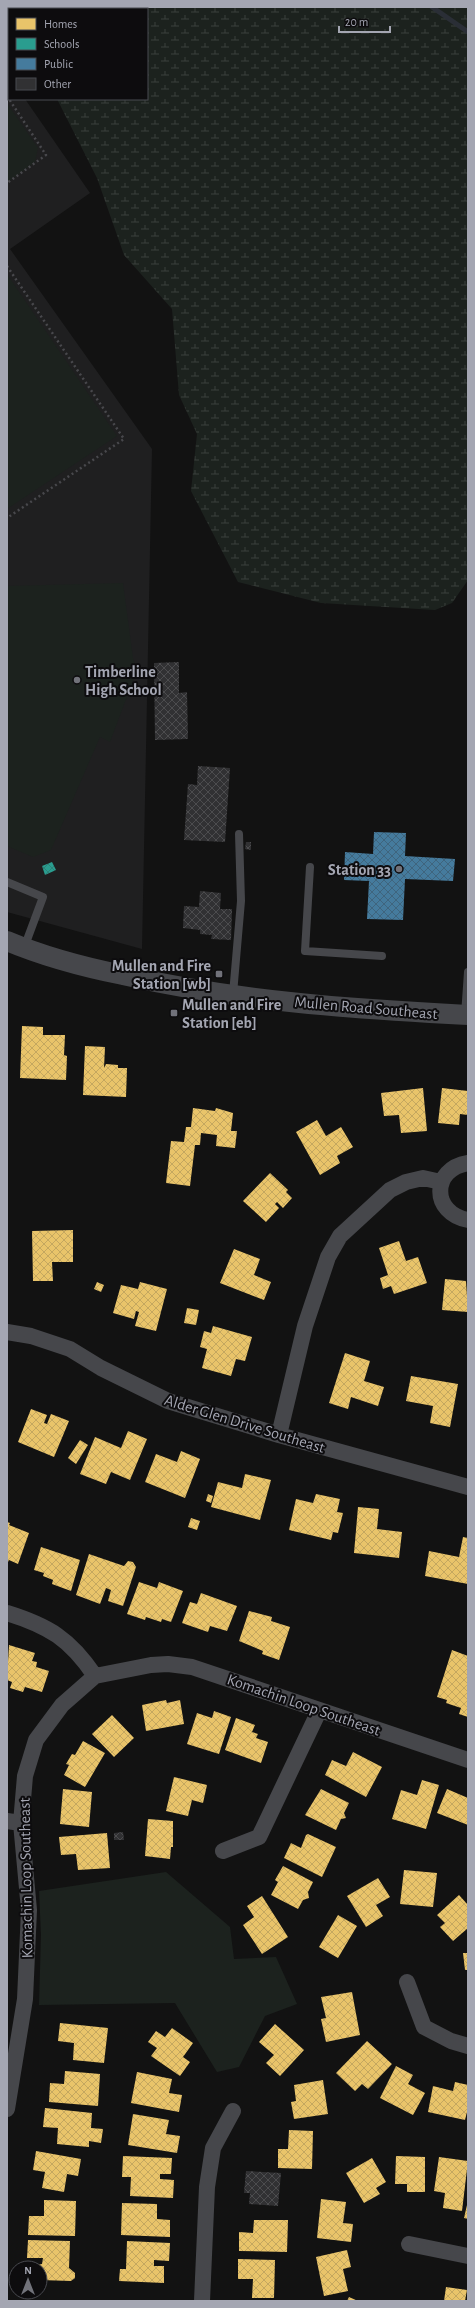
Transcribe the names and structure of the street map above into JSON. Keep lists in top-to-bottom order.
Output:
{
  "streets": {
    "street": ["Mullen Road Southeast", "Alder Glen Drive Southeast", "Komachin Loop Southeast"]
  },
  "places": {
    "other": ["Timberline High School", "Station 33"],
    "transit": ["Mullen and Fire Station [wb]", "Mullen and Fire Station [eb]"]
  },
  "legend": [
    "Homes",
    "Schools",
    "Public",
    "Other"
  ],
  "scale_bar": "20 m",
  "north": "top"
}
